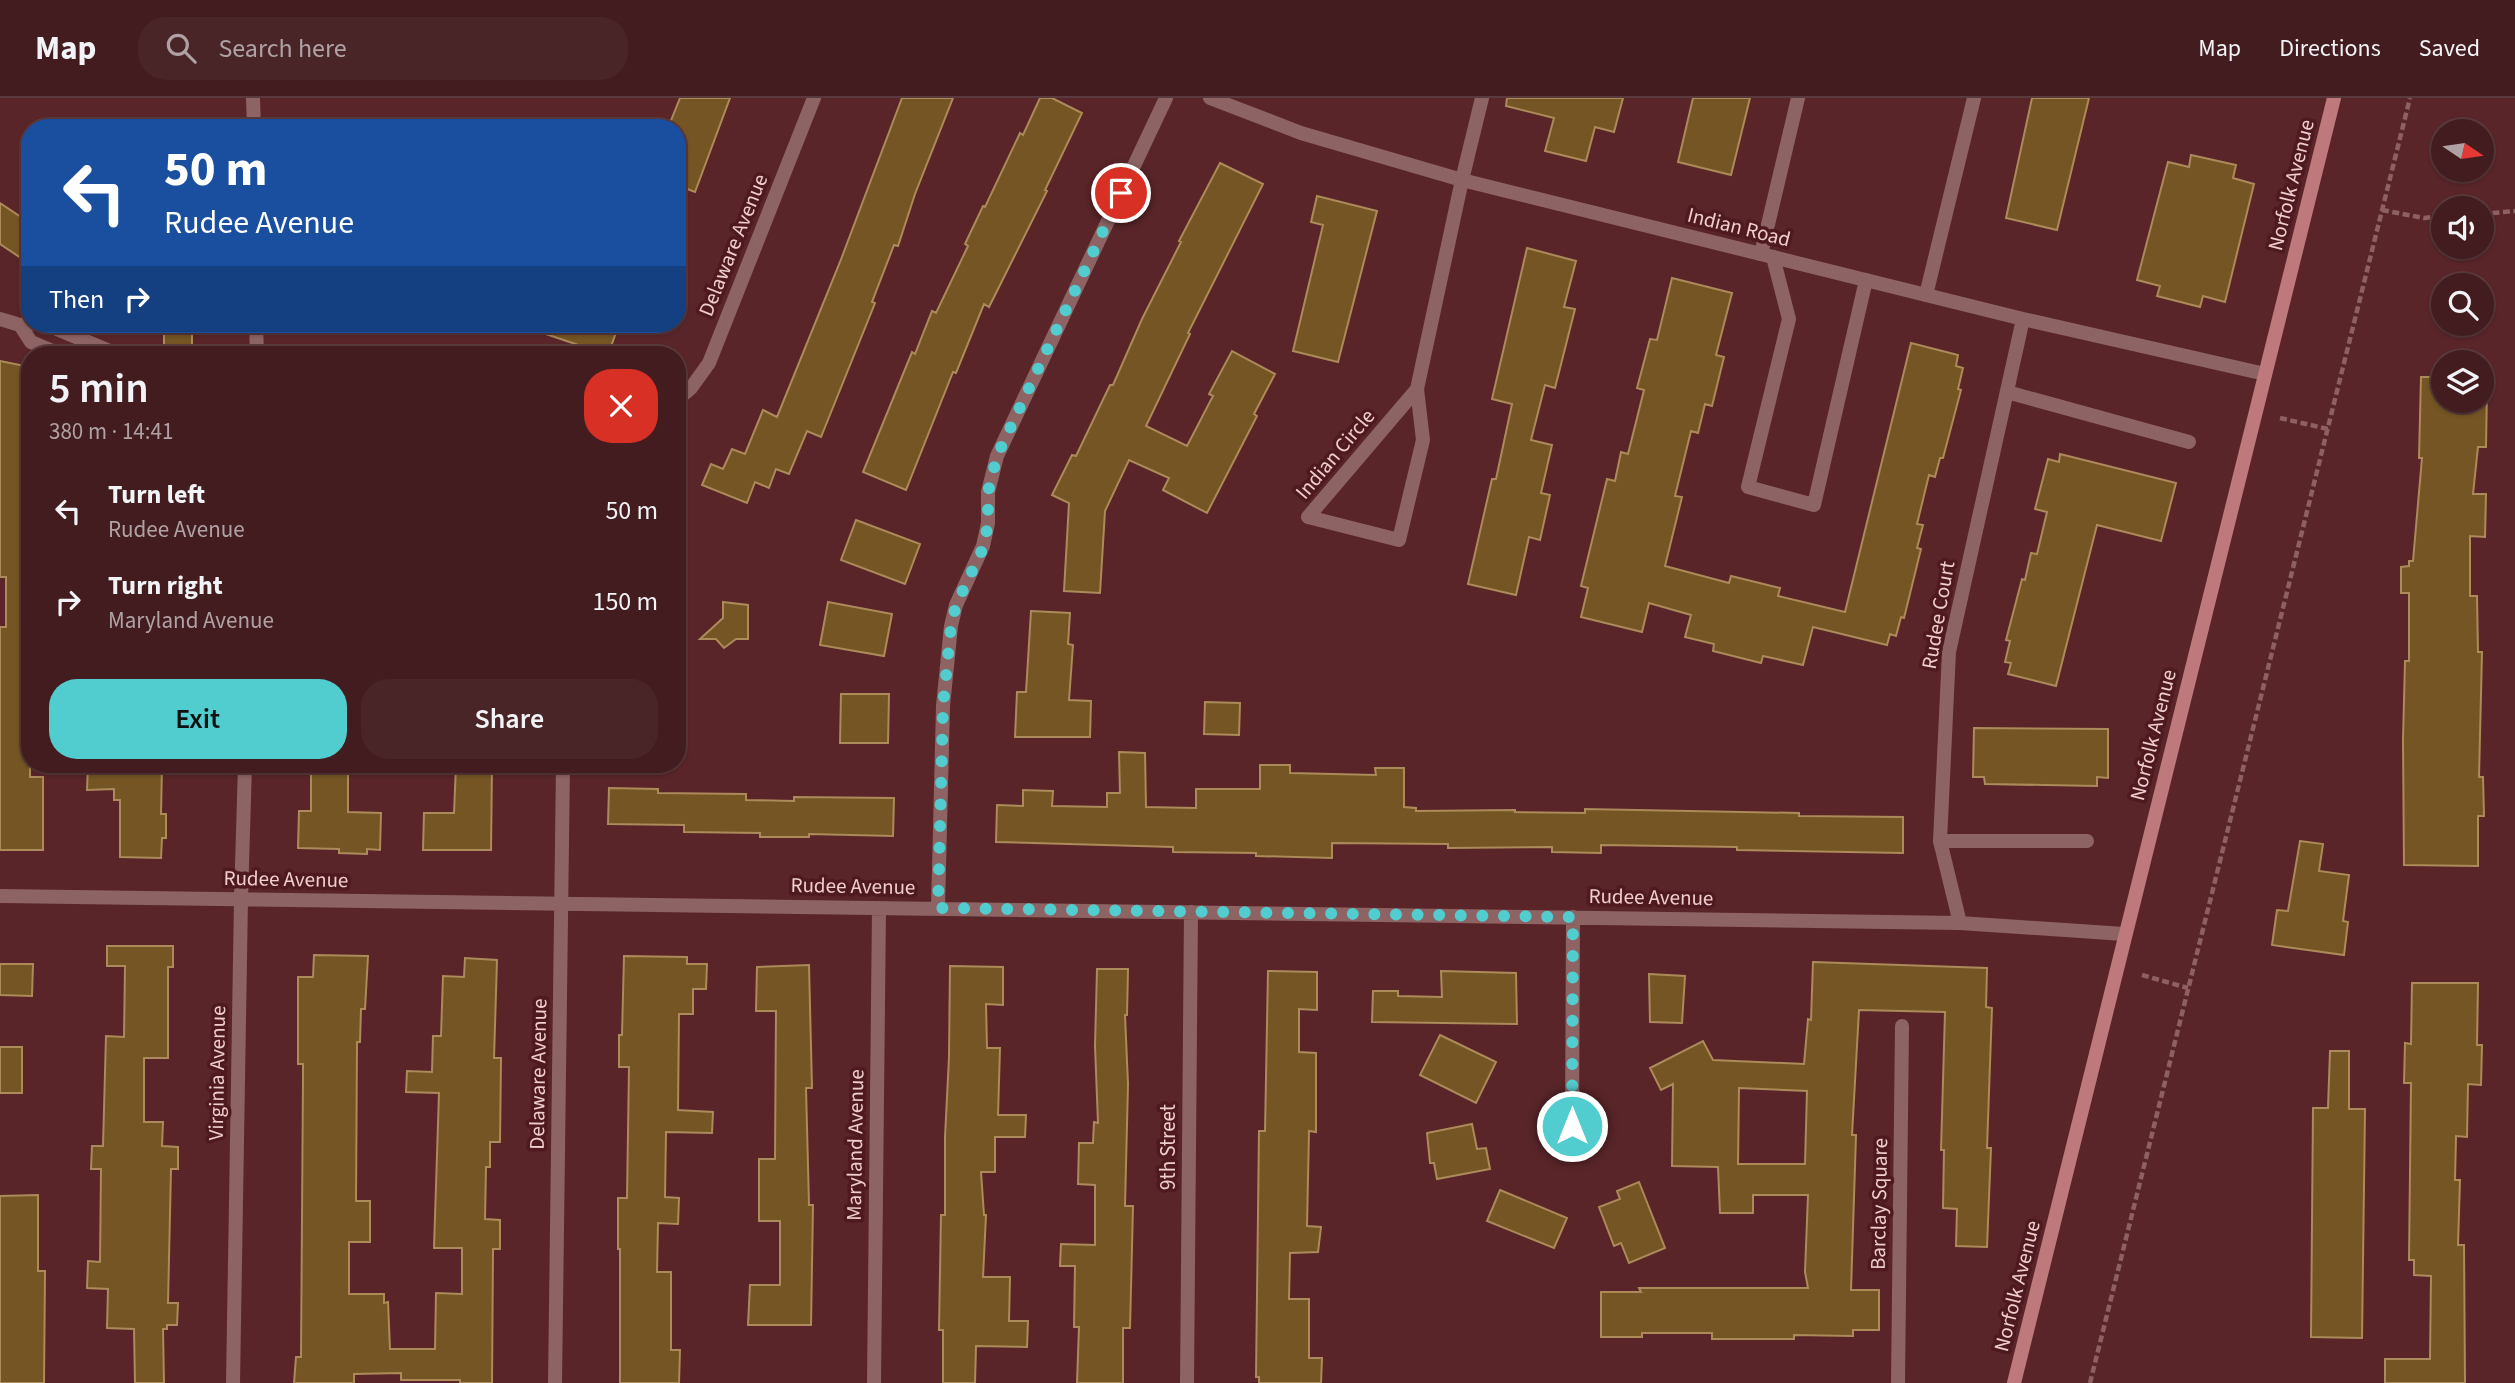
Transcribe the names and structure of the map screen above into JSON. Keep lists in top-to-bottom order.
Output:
{
  "streets": {
    "main road": ["Norfolk Avenue"],
    "street": [
      "Indian Road",
      "Delaware Avenue",
      "Indian Circle",
      "Rudee Court",
      "Rudee Avenue",
      "Virginia Avenue",
      "Maryland Avenue",
      "9th Street",
      "Barclay Square"
    ]
  },
  "crossings": [
    ["Norfolk Avenue", "Indian Road"],
    ["Norfolk Avenue", "Rudee Avenue"],
    ["Indian Road", "Indian Circle"],
    ["Indian Road", "Rudee Court"],
    ["Delaware Avenue", "Rudee Avenue"],
    ["Rudee Court", "Rudee Avenue"],
    ["Rudee Avenue", "Virginia Avenue"],
    ["Rudee Avenue", "Maryland Avenue"],
    ["Rudee Avenue", "9th Street"]
  ],
  "north": "right",
  "page": {
    "header": "Map",
    "search": "Search here",
    "nav": ["Map", "Directions", "Saved"],
    "turn": ["50 m", "Rudee Avenue"],
    "then": "Then",
    "heading": ["5 min", "380 m · 14:41"],
    "list": [
      {
        "name": "Turn left",
        "note": "Rudee Avenue",
        "value": "50 m"
      },
      {
        "name": "Turn right",
        "note": "Maryland Avenue",
        "value": "150 m"
      }
    ],
    "buttons": ["Exit", "Share"]
  }
}
